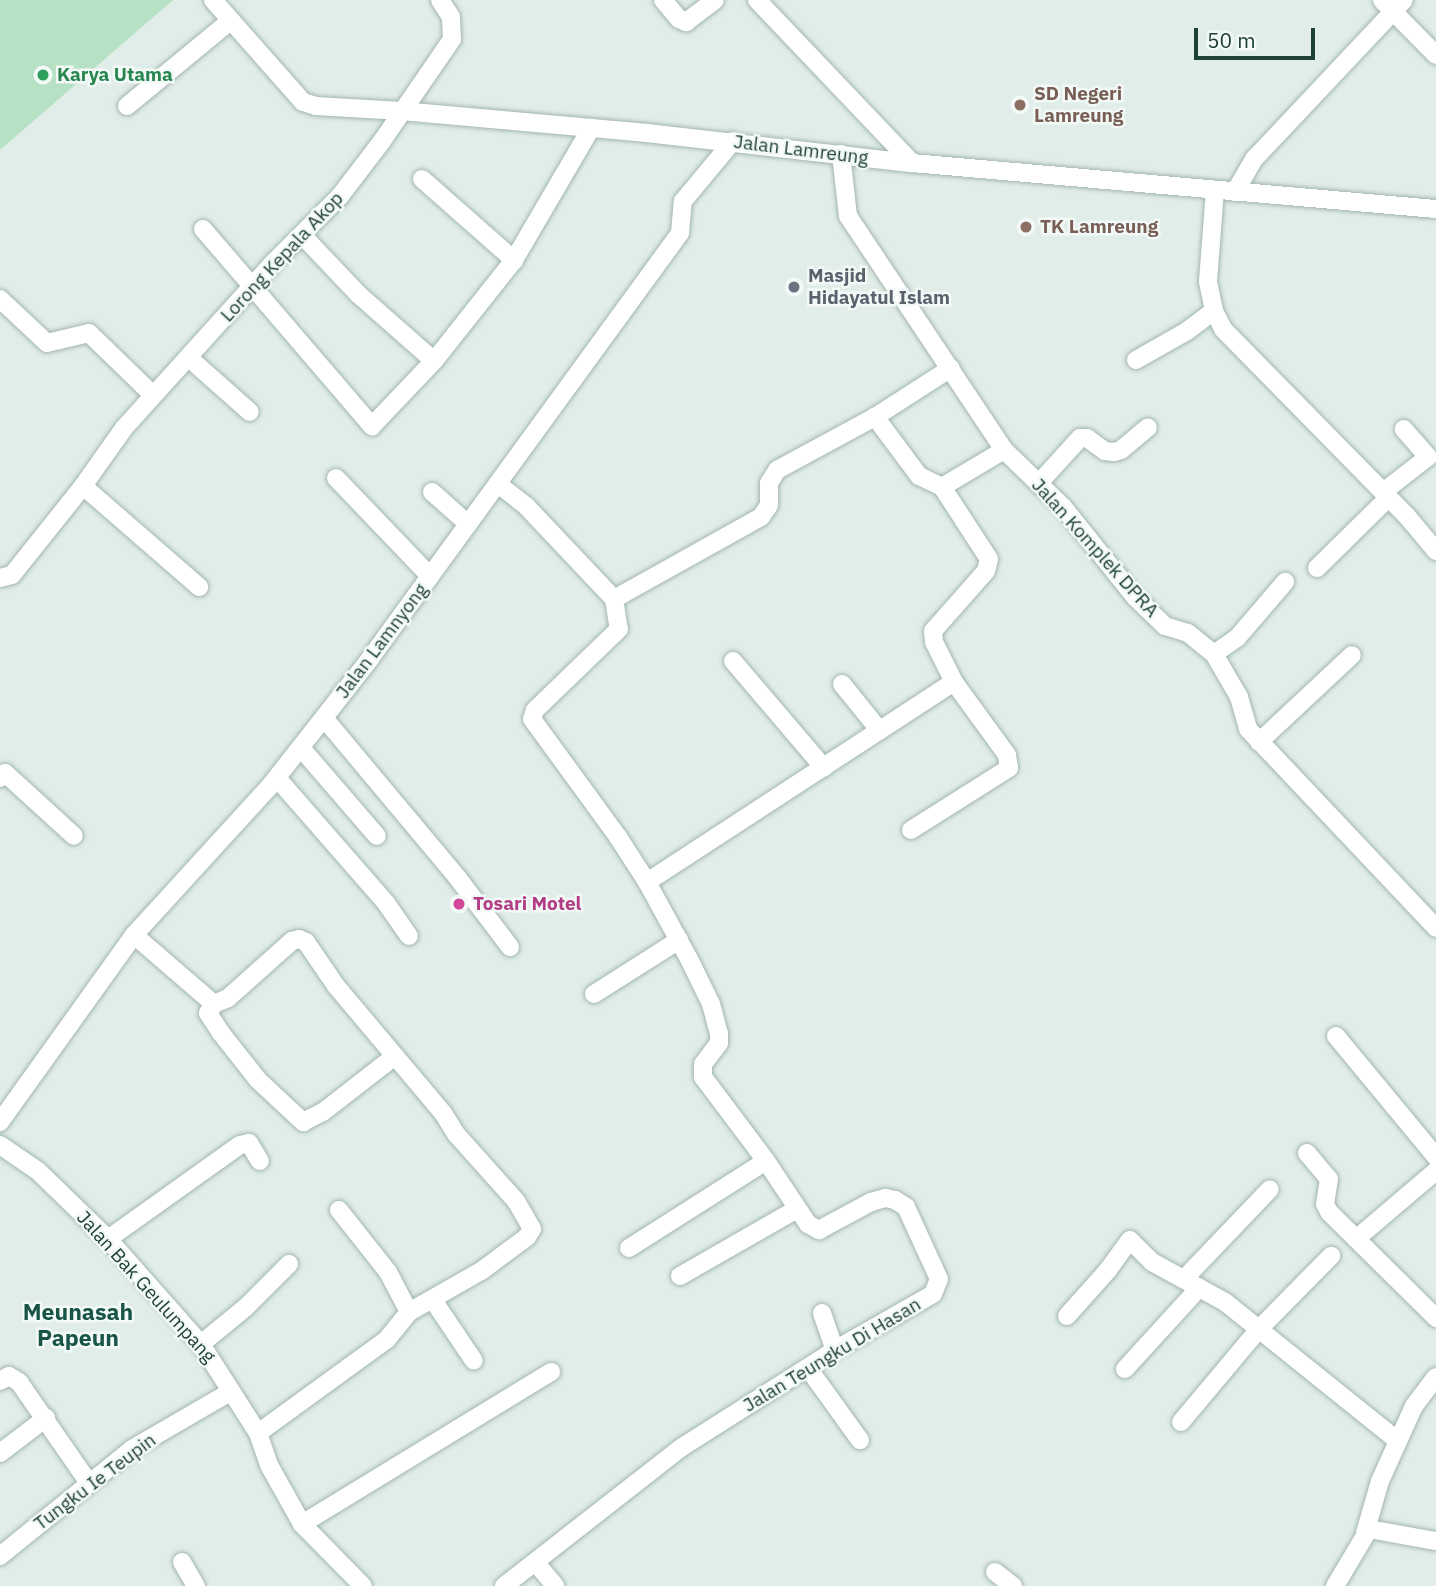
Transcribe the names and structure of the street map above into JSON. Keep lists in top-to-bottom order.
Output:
{
  "streets": {
    "street": [
      "Jalan Lamreung",
      "Lorong Kepala Akop",
      "Jalan Komplek DPRA",
      "Jalan Lamnyong",
      "Jalan Bak Geulumpang",
      "Jalan Teungku Di Hasan",
      "Tungku Ie Teupin"
    ]
  },
  "crossings": [
    ["Jalan Lamreung", "Lorong Kepala Akop"],
    ["Jalan Lamreung", "Jalan Komplek DPRA"],
    ["Jalan Lamreung", "Jalan Lamnyong"],
    ["Jalan Bak Geulumpang", "Tungku Ie Teupin"]
  ],
  "districts": ["Meunasah Papeun"],
  "places": [
    "Karya Utama",
    "SD Negeri Lamreung",
    "TK Lamreung",
    "Masjid Hidayatul Islam",
    "Tosari Motel"
  ],
  "scale_bar": "50 m"
}
